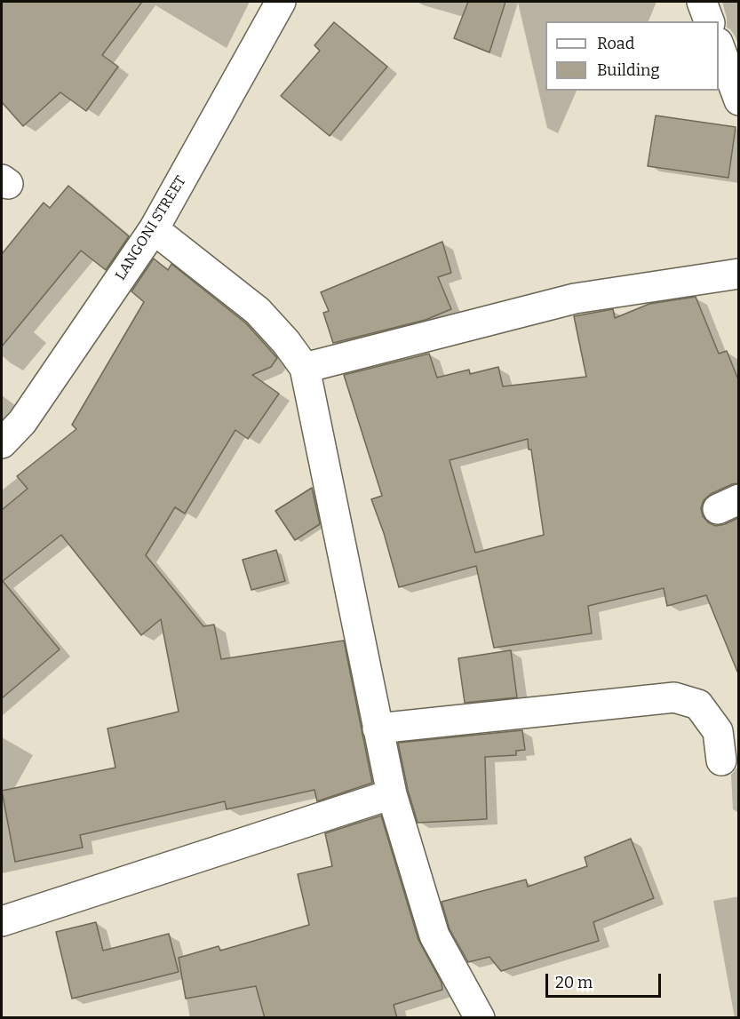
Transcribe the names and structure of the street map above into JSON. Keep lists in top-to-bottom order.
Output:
{
  "streets": {
    "street": ["LANGONI STREET"]
  },
  "legend": ["Road", "Building"],
  "scale_bar": "20 m"
}
